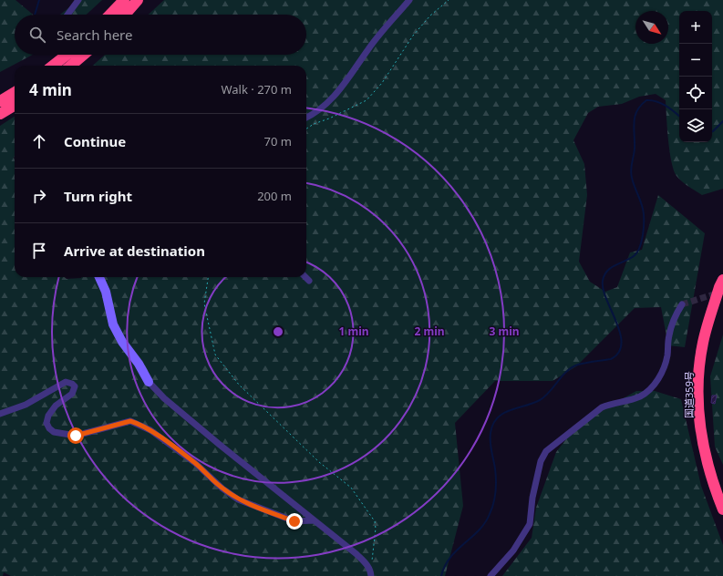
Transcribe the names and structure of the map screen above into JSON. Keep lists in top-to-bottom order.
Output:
{
  "streets": {
    "highway": ["国道359号"]
  },
  "north": "bottom right",
  "page": {
    "map_buttons": ["+", "−"],
    "search": "Search here",
    "heading": ["4 min", "Walk · 270 m"],
    "list": [
      ["Continue", "70 m"],
      ["Turn right", "200 m"],
      "Arrive at destination"
    ]
  },
  "rings": ["1 min", "2 min", "3 min"]
}
